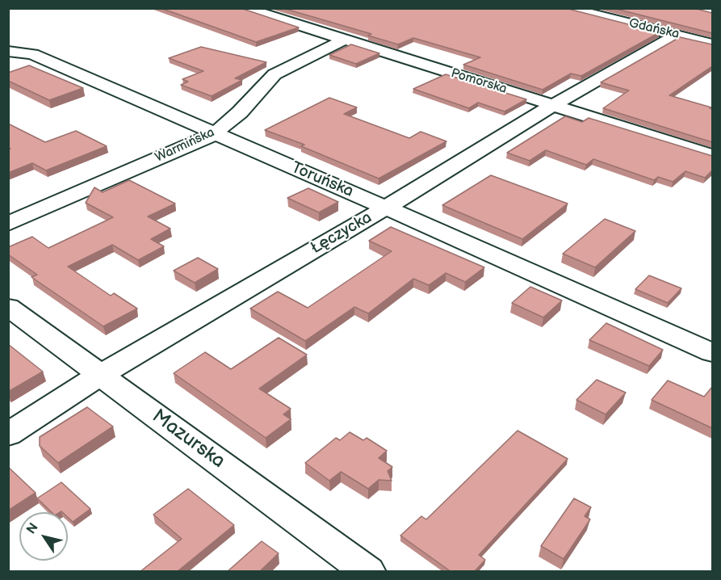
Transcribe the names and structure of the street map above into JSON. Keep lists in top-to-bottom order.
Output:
{
  "streets": {
    "street": [
      "Gdańska",
      "Pomorska",
      "Warmińska",
      "Toruńska",
      "Łęczycka",
      "Mazurska"
    ]
  },
  "crossings": [
    ["Gdańska", "Łęczycka"],
    ["Pomorska", "Warmińska"],
    ["Pomorska", "Łęczycka"],
    ["Warmińska", "Toruńska"],
    ["Toruńska", "Łęczycka"],
    ["Łęczycka", "Mazurska"]
  ],
  "north": "top left"
}
